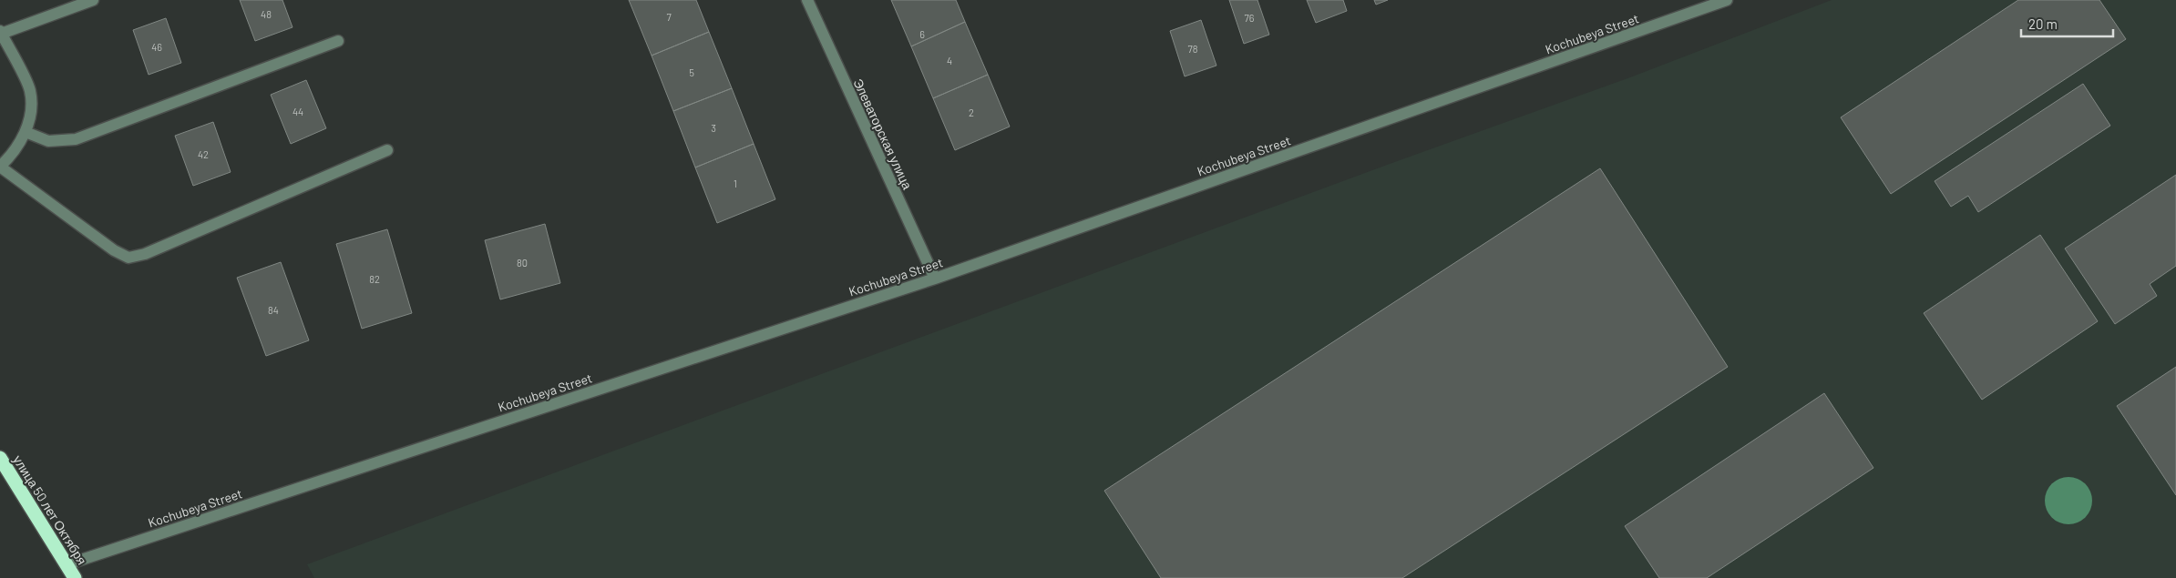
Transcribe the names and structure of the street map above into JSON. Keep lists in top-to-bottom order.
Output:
{
  "streets": {
    "highway": ["улица 50 лет Октября"],
    "street": ["Kochubeya Street", "Элеваторская улица"]
  },
  "crossings": [
    ["Kochubeya Street", "Элеваторская улица"],
    ["Kochubeya Street", "улица 50 лет Октября"]
  ],
  "house_numbers": [
    "48",
    "7",
    "76",
    "6",
    "46",
    "78",
    "4",
    "5",
    "44",
    "2",
    "3",
    "42",
    "1",
    "80",
    "82",
    "84"
  ],
  "scale_bar": "20 m"
}
